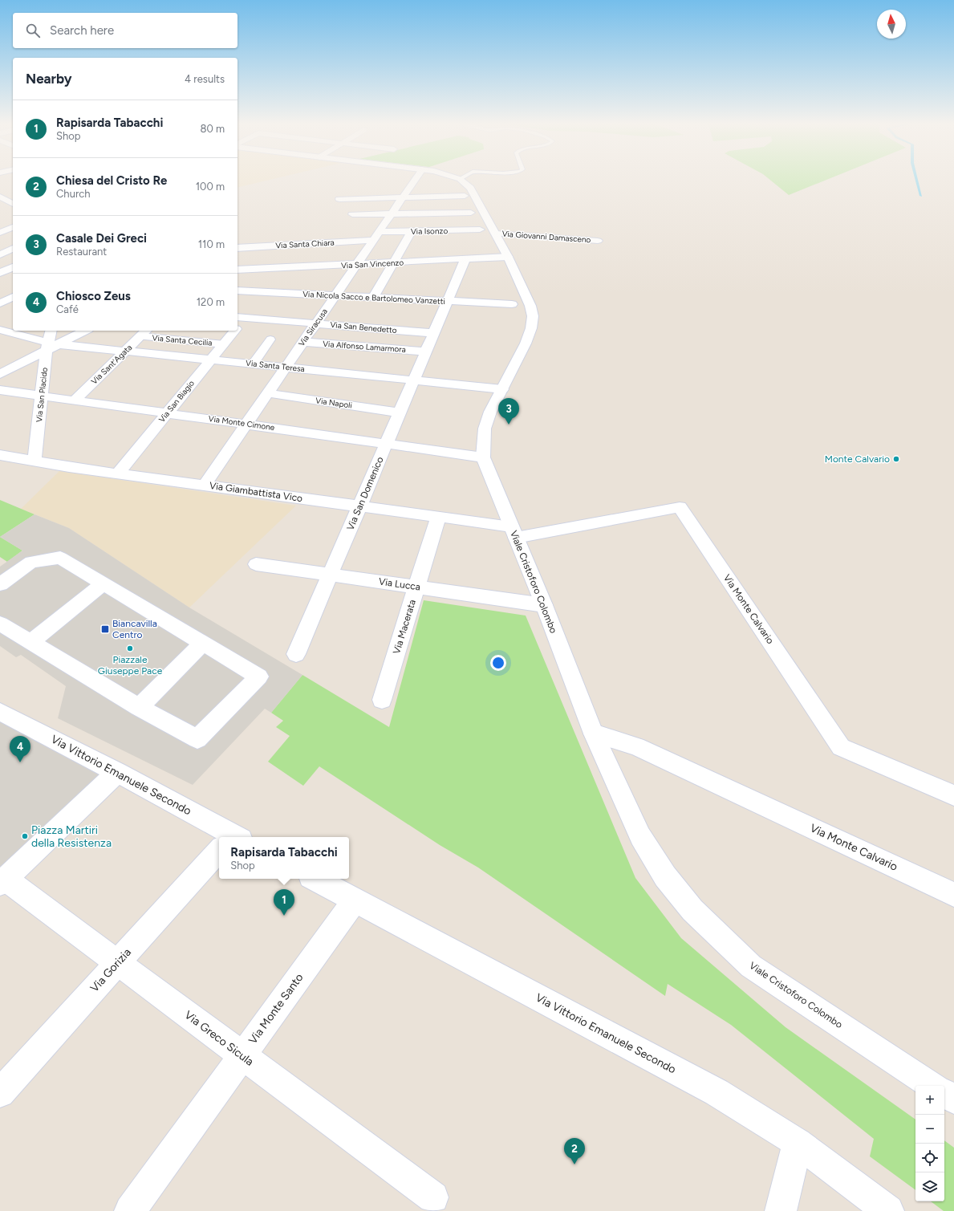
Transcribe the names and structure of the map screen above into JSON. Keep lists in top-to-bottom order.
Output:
{
  "streets": {
    "street": [
      "Via Isonzo",
      "Via Giovanni Damasceno",
      "Via Santa Chiara",
      "Via San Vincenzo",
      "Via Nicola Sacco e Bartolomeo Vanzetti",
      "Via Siracusa",
      "Via San Benedetto",
      "Via Santa Cecilia",
      "Via Alfonso Lamarmora",
      "Via Sant'Agata",
      "Via Santa Teresa",
      "Via San Placido",
      "Via San Biagio",
      "Via Napoli",
      "Via Monte Cimone",
      "Via Giambattista Vico",
      "Via San Domenico",
      "Viale Cristoforo Colombo",
      "Via Lucca",
      "Via Monte Calvario",
      "Via Macerata",
      "Via Vittorio Emanuele Secondo",
      "Via Gorizia",
      "Via Monte Santo",
      "Via Greco Sicula"
    ]
  },
  "crossings": [
    ["Via Isonzo", "Via Giovanni Damasceno"],
    ["Via Isonzo", "Via Santa Chiara"],
    ["Via Isonzo", "Via Siracusa"],
    ["Via Isonzo", "Viale Cristoforo Colombo"],
    ["Via Giovanni Damasceno", "Viale Cristoforo Colombo"],
    ["Via Santa Chiara", "Via Siracusa"],
    ["Via San Vincenzo", "Via Siracusa"],
    ["Via San Vincenzo", "Via San Domenico"],
    ["Via San Vincenzo", "Viale Cristoforo Colombo"],
    ["Via Nicola Sacco e Bartolomeo Vanzetti", "Via Siracusa"],
    ["Via Nicola Sacco e Bartolomeo Vanzetti", "Via San Domenico"],
    ["Via Siracusa", "Via San Benedetto"],
    ["Via Siracusa", "Via Alfonso Lamarmora"],
    ["Via Siracusa", "Via Santa Teresa"],
    ["Via Siracusa", "Via Napoli"],
    ["Via Siracusa", "Via Monte Cimone"],
    ["Via Siracusa", "Via Giambattista Vico"],
    ["Via San Benedetto", "Via San Biagio"],
    ["Via San Benedetto", "Via San Domenico"],
    ["Via Santa Cecilia", "Via Sant'Agata"],
    ["Via Santa Cecilia", "Via San Biagio"],
    ["Via Alfonso Lamarmora", "Via San Domenico"],
    ["Via Sant'Agata", "Via Santa Teresa"],
    ["Via Sant'Agata", "Via Monte Cimone"],
    ["Via Santa Teresa", "Via San Placido"],
    ["Via Santa Teresa", "Via San Biagio"],
    ["Via Santa Teresa", "Via San Domenico"],
    ["Via Santa Teresa", "Viale Cristoforo Colombo"],
    ["Via San Placido", "Via Monte Cimone"],
    ["Via San Placido", "Via Giambattista Vico"],
    ["Via San Biagio", "Via Monte Cimone"],
    ["Via San Biagio", "Via Giambattista Vico"],
    ["Via Napoli", "Via San Domenico"],
    ["Via Monte Cimone", "Via San Domenico"],
    ["Via Monte Cimone", "Viale Cristoforo Colombo"],
    ["Via Giambattista Vico", "Via San Domenico"],
    ["Via Giambattista Vico", "Viale Cristoforo Colombo"],
    ["Via Giambattista Vico", "Via Monte Calvario"],
    ["Via Giambattista Vico", "Via Macerata"],
    ["Via San Domenico", "Via Lucca"],
    ["Viale Cristoforo Colombo", "Via Lucca"],
    ["Viale Cristoforo Colombo", "Via Monte Calvario"],
    ["Via Lucca", "Via Macerata"],
    ["Via Vittorio Emanuele Secondo", "Via Monte Santo"],
    ["Via Gorizia", "Via Greco Sicula"],
    ["Via Monte Santo", "Via Greco Sicula"]
  ],
  "places": {
    "other": ["Monte Calvario", "Piazzale Giuseppe Pace", "Piazza Martiri della Resistenza"],
    "transit": ["Biancavilla Centro"]
  },
  "north": "top",
  "page": {
    "search": "Search here",
    "heading": ["Nearby", "4 results"],
    "list": [
      {
        "mark": "1",
        "name": "Rapisarda Tabacchi",
        "note": "Shop",
        "value": "80 m"
      },
      {
        "mark": "2",
        "name": "Chiesa del Cristo Re",
        "note": "Church",
        "value": "100 m"
      },
      {
        "mark": "3",
        "name": "Casale Dei Greci",
        "note": "Restaurant",
        "value": "110 m"
      },
      {
        "mark": "4",
        "name": "Chiosco Zeus",
        "note": "Café",
        "value": "120 m"
      }
    ],
    "pins": [
      "3",
      "4",
      "1",
      "2"
    ],
    "popup": ["Rapisarda Tabacchi", "Shop"],
    "map_buttons": ["+", "−"]
  }
}
